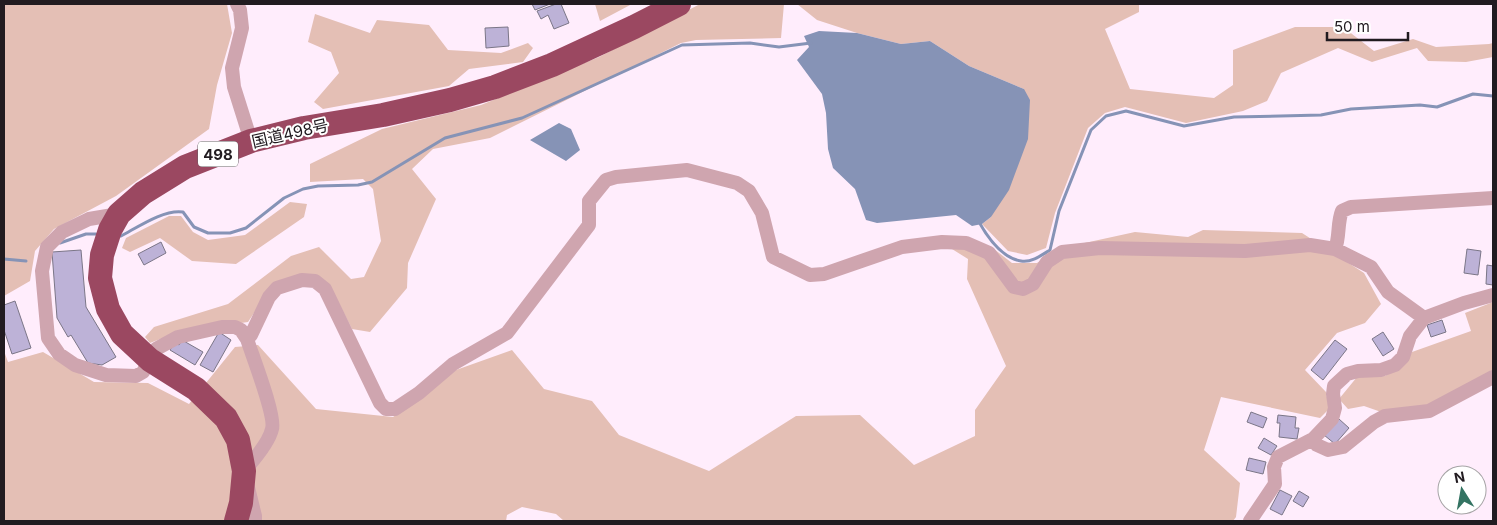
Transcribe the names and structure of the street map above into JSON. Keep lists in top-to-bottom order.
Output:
{
  "streets": {
    "highway": ["国道498号", "498"]
  },
  "scale_bar": "50 m",
  "north": "top"
}
